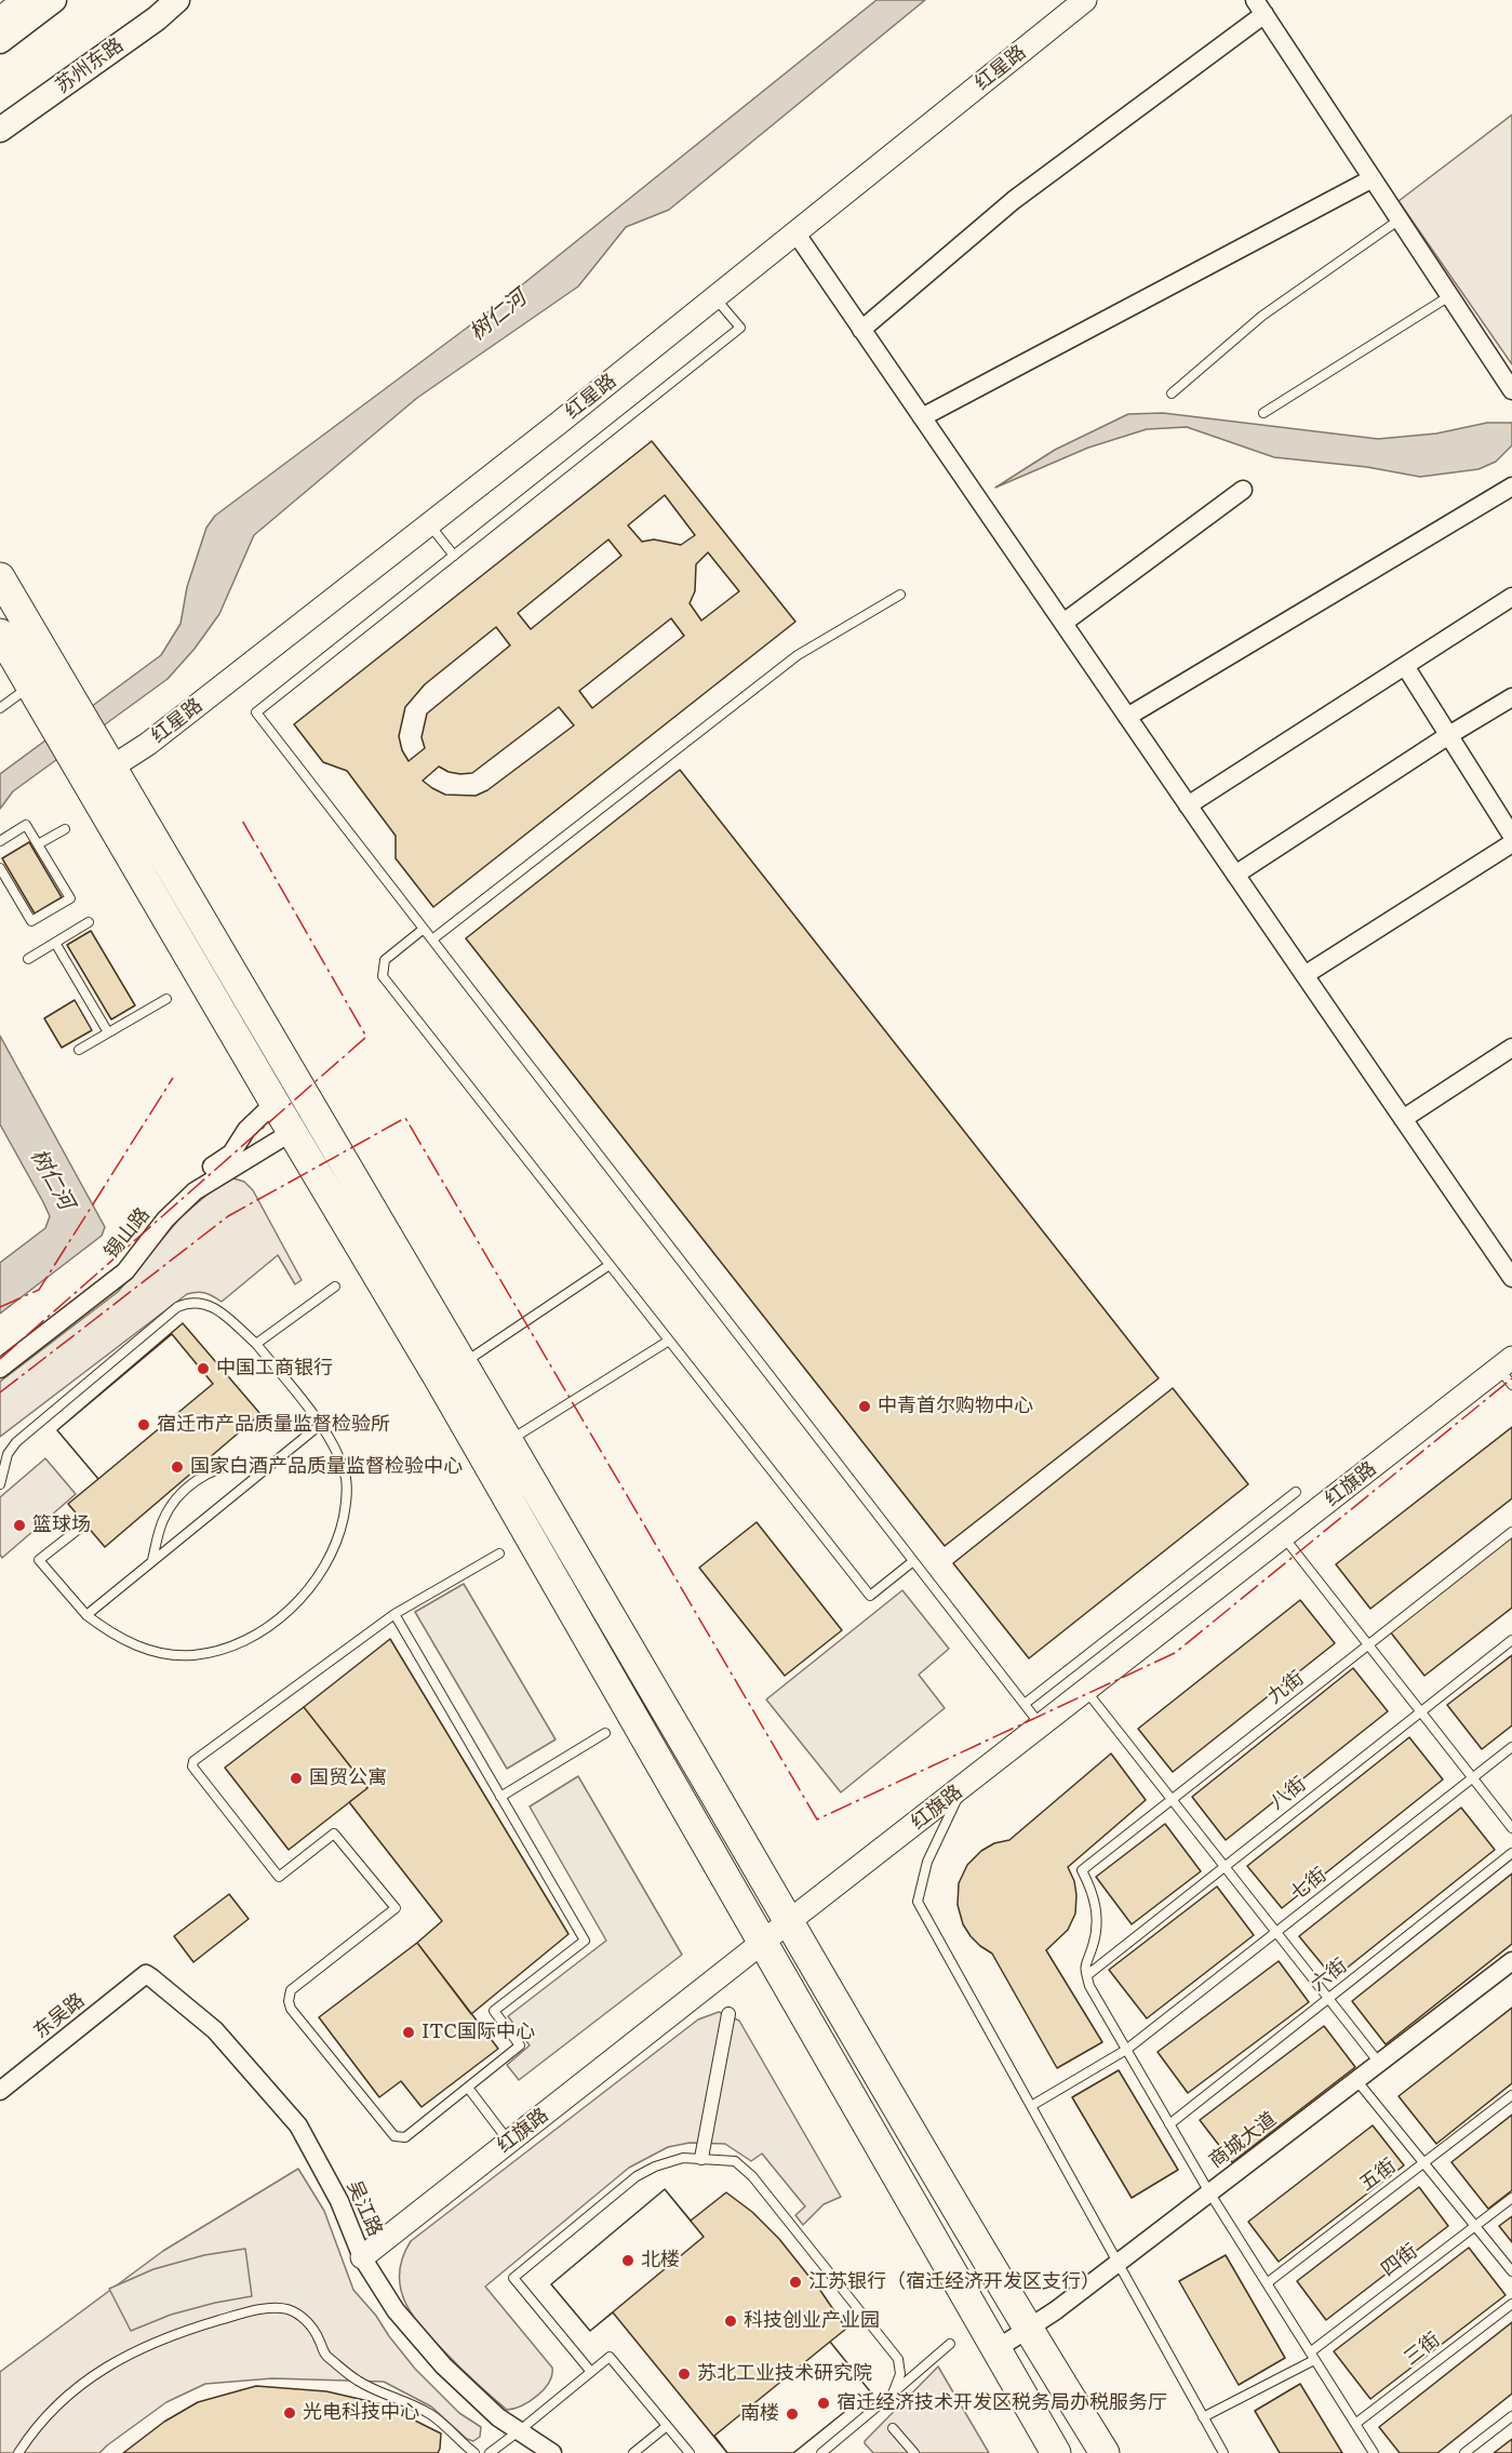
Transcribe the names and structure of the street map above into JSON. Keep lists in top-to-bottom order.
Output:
{
  "streets": {
    "main road": ["苏州东路"],
    "street": [
      "红星路",
      "锡山路",
      "红旗路",
      "东吴路",
      "商城大道",
      "吴江路"
    ],
    "lane": [
      "九街",
      "八街",
      "七街",
      "六街",
      "五街",
      "四街",
      "三街"
    ]
  },
  "crossings": [
    ["红旗路", "吴江路"],
    ["九街", "八街"],
    ["东吴路", "吴江路"]
  ],
  "water": ["树仁河"],
  "places": [
    "中国工商银行",
    "中青首尔购物中心",
    "宿迁市产品质量监督检验所",
    "国家白酒产品质量监督检验中心",
    "篮球场",
    "国贸公寓",
    "ITC国际中心",
    "北楼",
    "江苏银行（宿迁经济开发区支行）",
    "科技创业产业园",
    "苏北工业技术研究院",
    "宿迁经济技术开发区税务局办税服务厅",
    "光电科技中心",
    "南楼"
  ]
}
